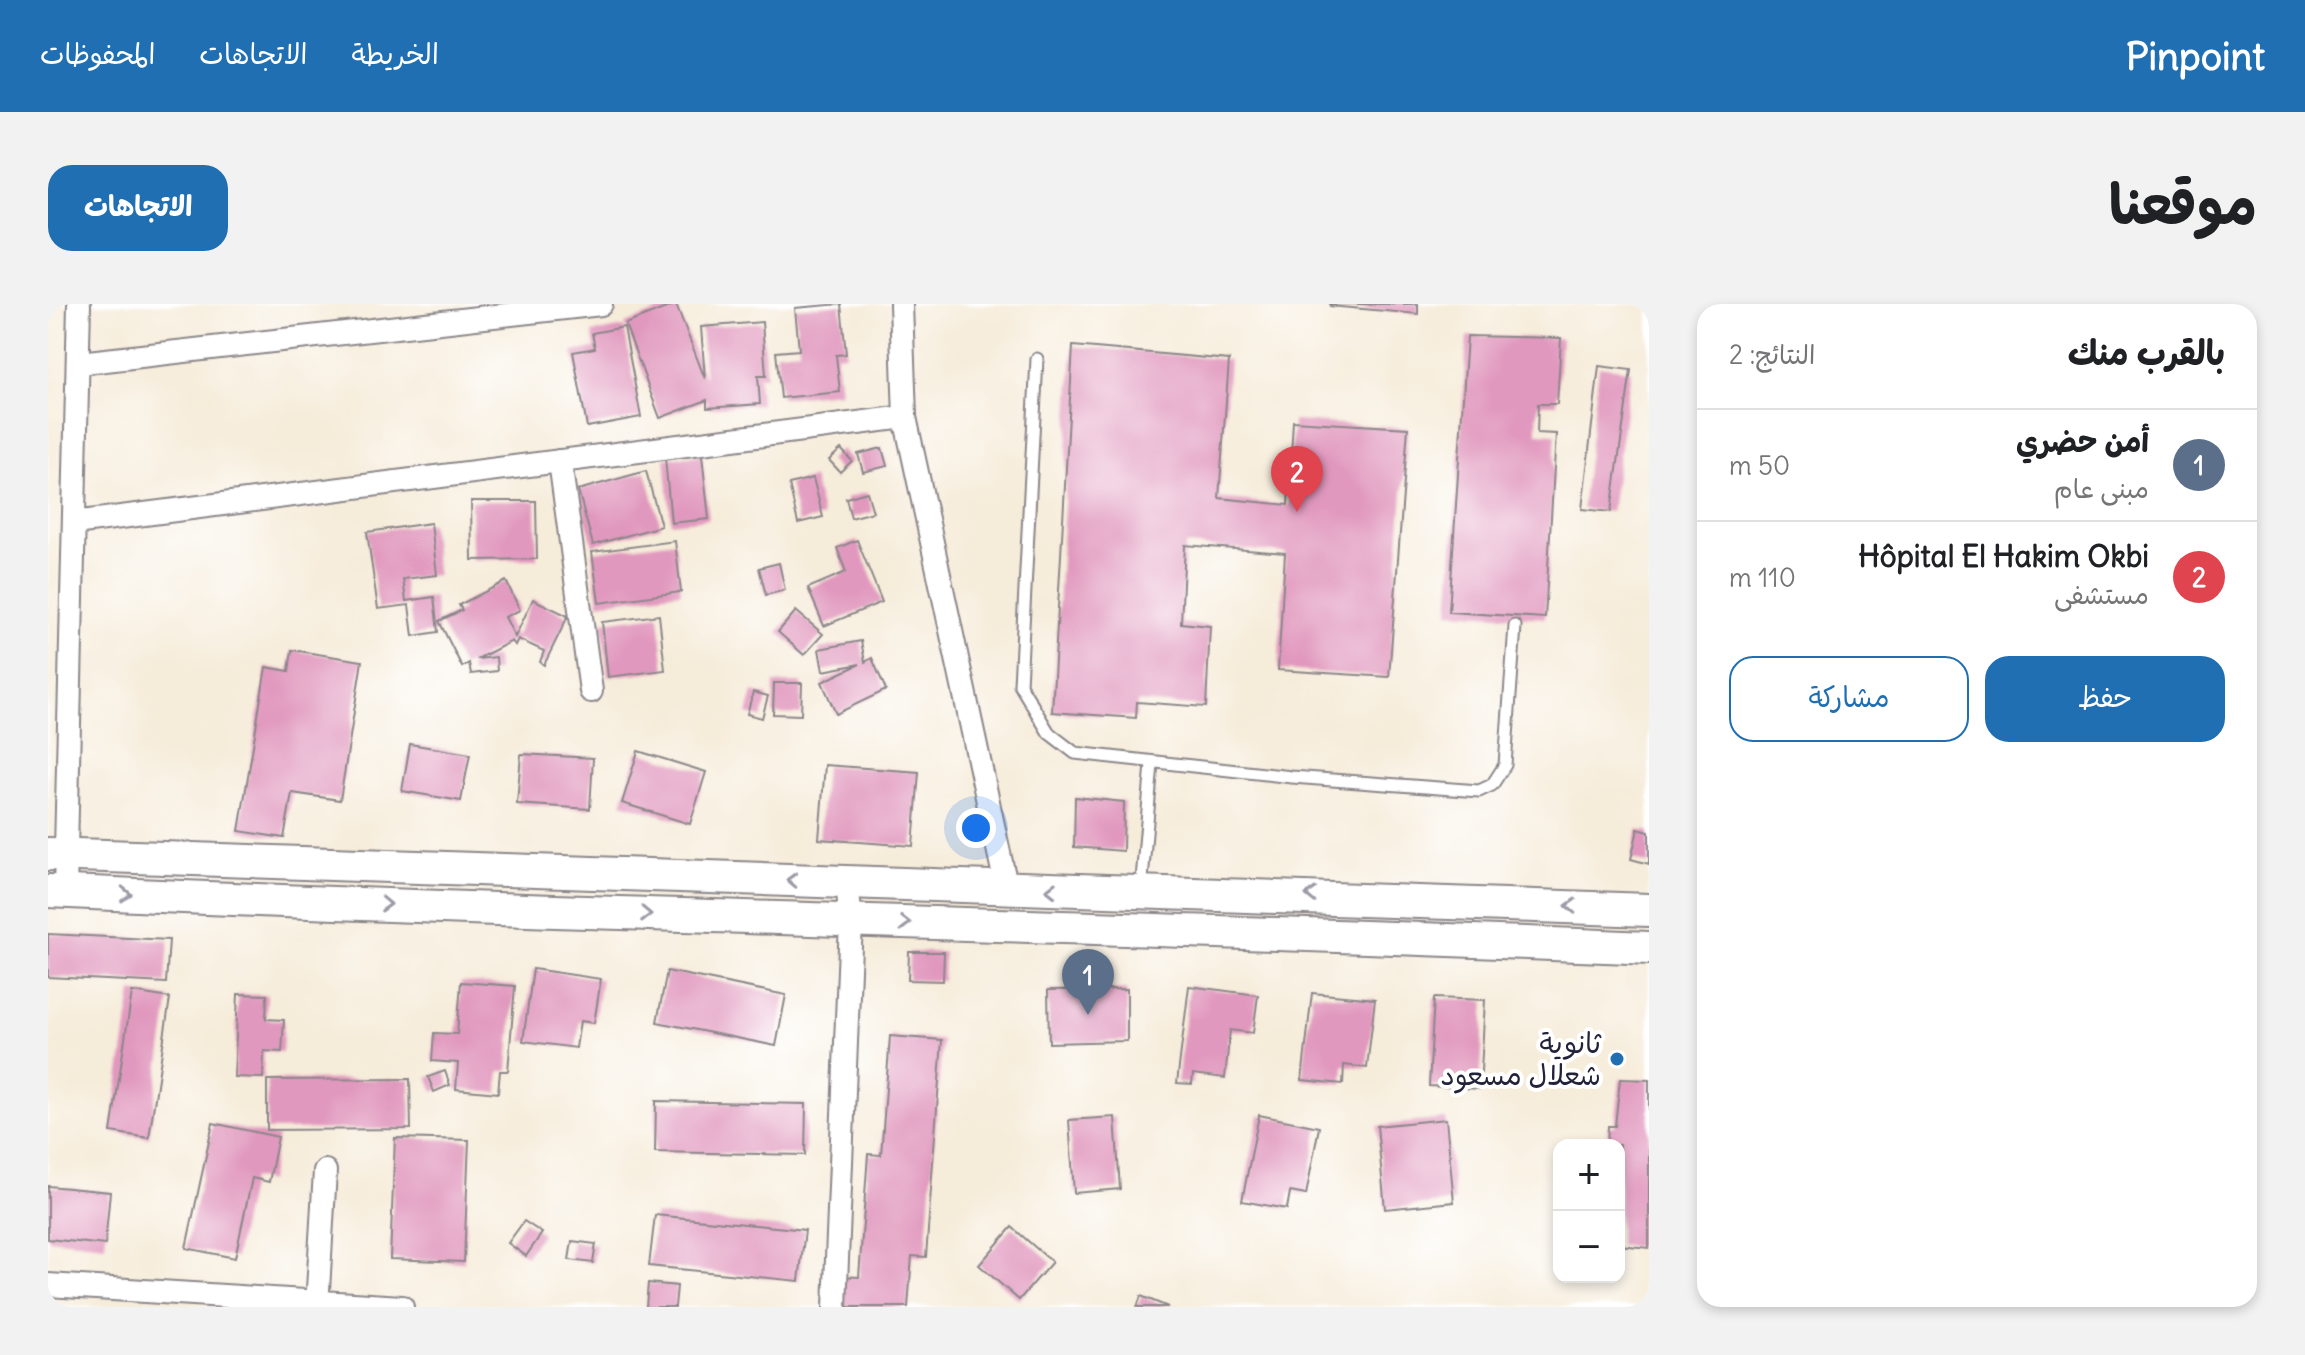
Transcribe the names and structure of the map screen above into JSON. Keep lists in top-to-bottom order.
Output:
{
  "places": ["ثانوية شعلال مسعود"],
  "page": {
    "header": "Pinpoint",
    "nav": ["الخريطة", "الاتجاهات", "المحفوظات"],
    "title": "موقعنا",
    "buttons": [
      "الاتجاهات",
      ["حفظ", "مشاركة"]
    ],
    "heading": ["بالقرب منك", "النتائج: 2"],
    "list": [
      {
        "mark": "1",
        "name": "أمن حضري",
        "note": "مبنى عام",
        "value": "50 m"
      },
      {
        "mark": "2",
        "name": "Hôpital El Hakim Okbi",
        "note": "مستشفى",
        "value": "110 m"
      }
    ],
    "pins": ["2", "1"],
    "map_buttons": ["+", "−"]
  }
}
